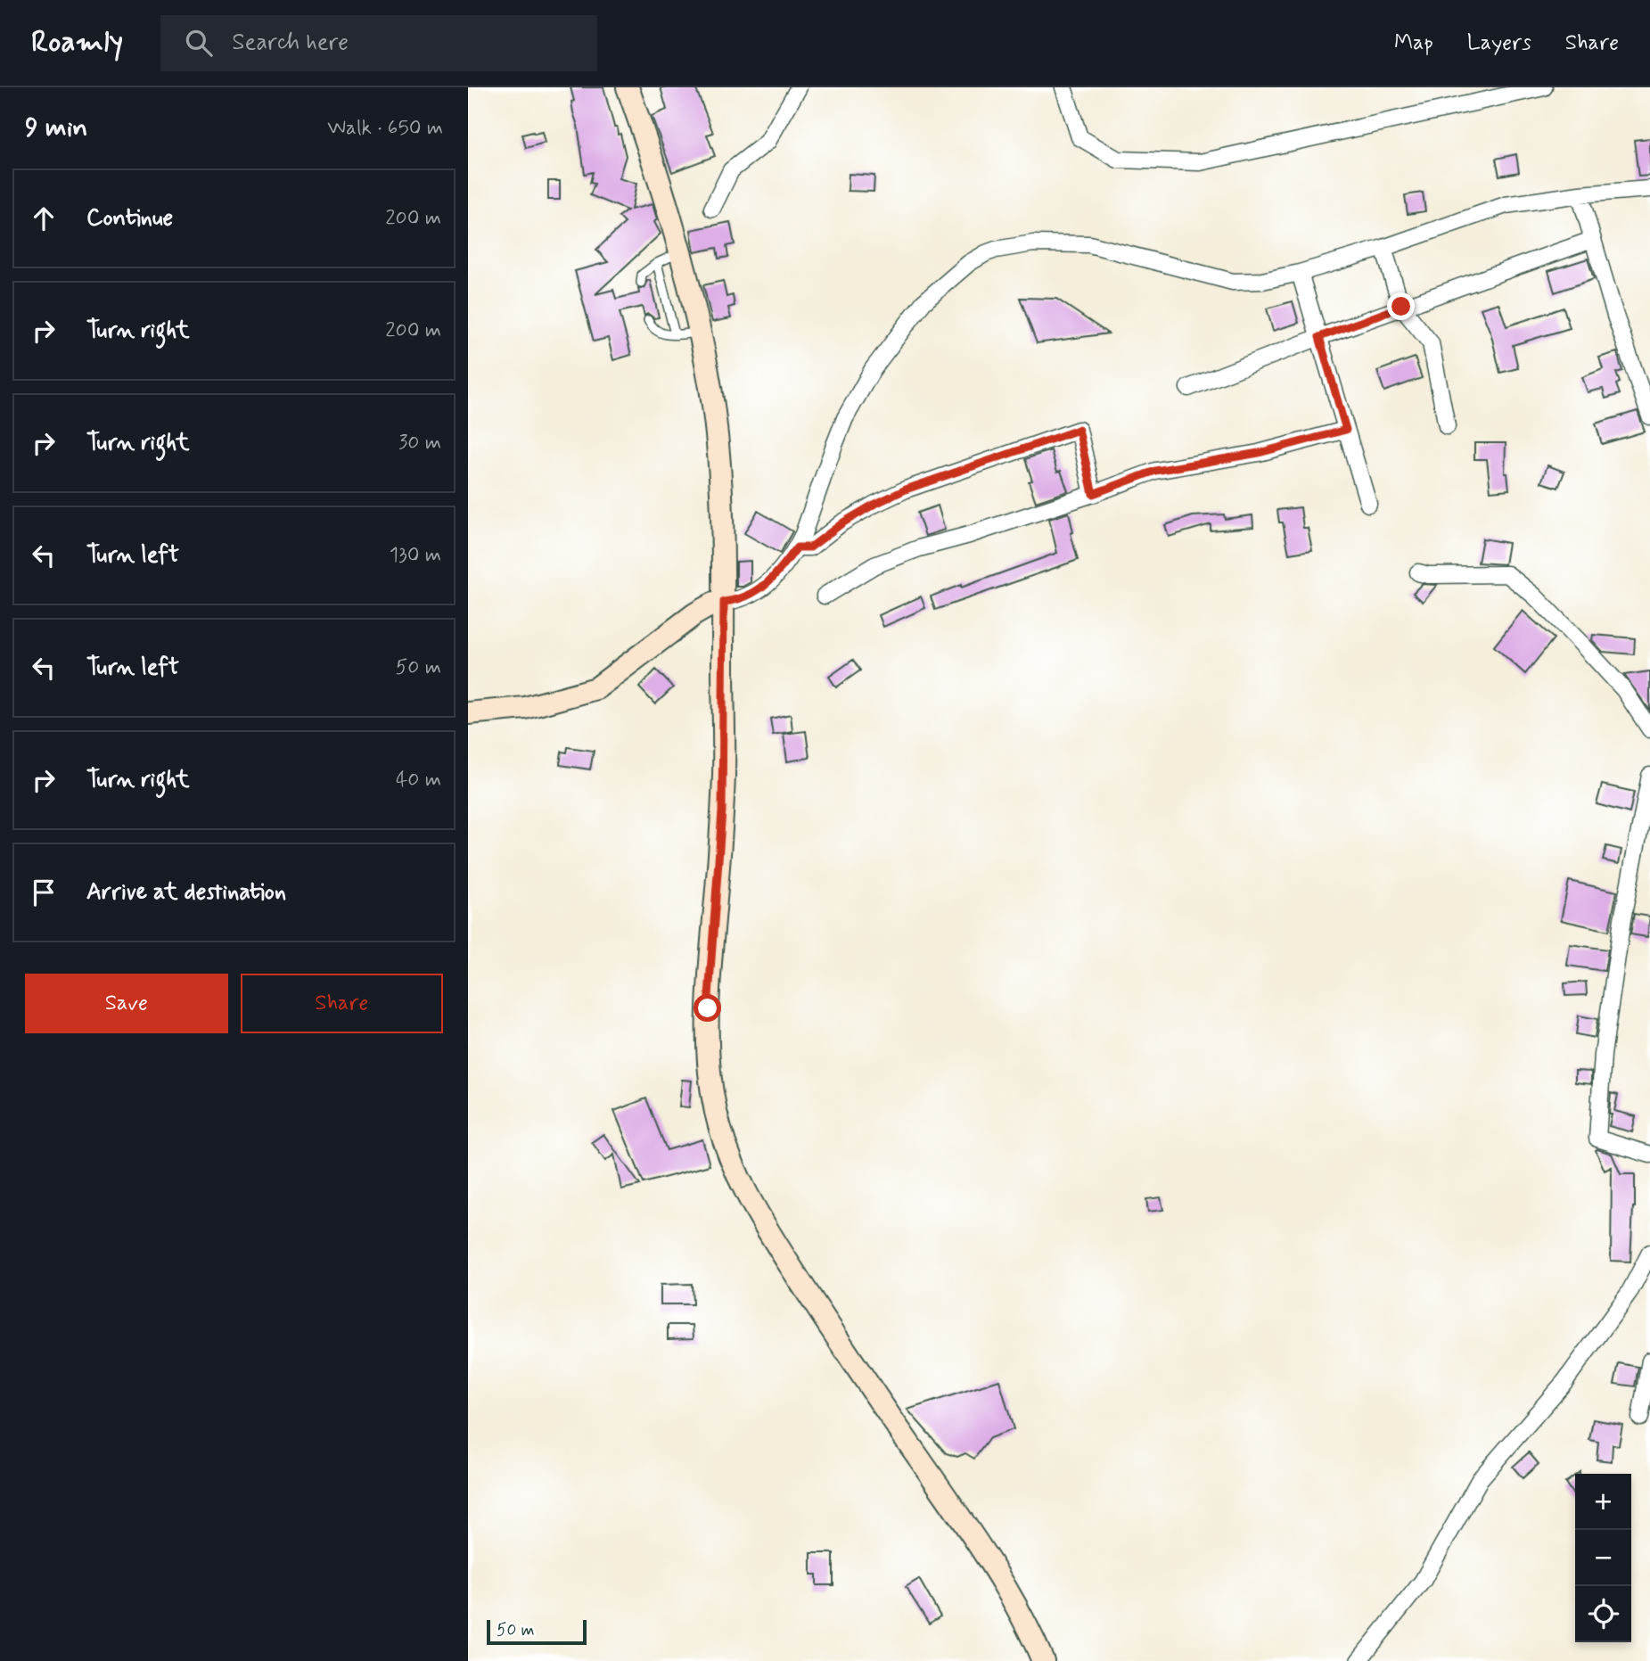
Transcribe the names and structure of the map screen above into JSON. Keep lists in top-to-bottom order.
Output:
{
  "scale_bar": "50 m",
  "page": {
    "header": "Roamly",
    "search": "Search here",
    "nav": ["Map", "Layers", "Share"],
    "heading": ["9 min", "Walk · 650 m"],
    "list": [
      ["Continue", "200 m"],
      ["Turn right", "200 m"],
      ["Turn right", "30 m"],
      ["Turn left", "130 m"],
      ["Turn left", "50 m"],
      ["Turn right", "40 m"],
      "Arrive at destination"
    ],
    "buttons": ["Save", "Share"],
    "map_buttons": ["+", "−"],
    "scale": "50 m"
  }
}
